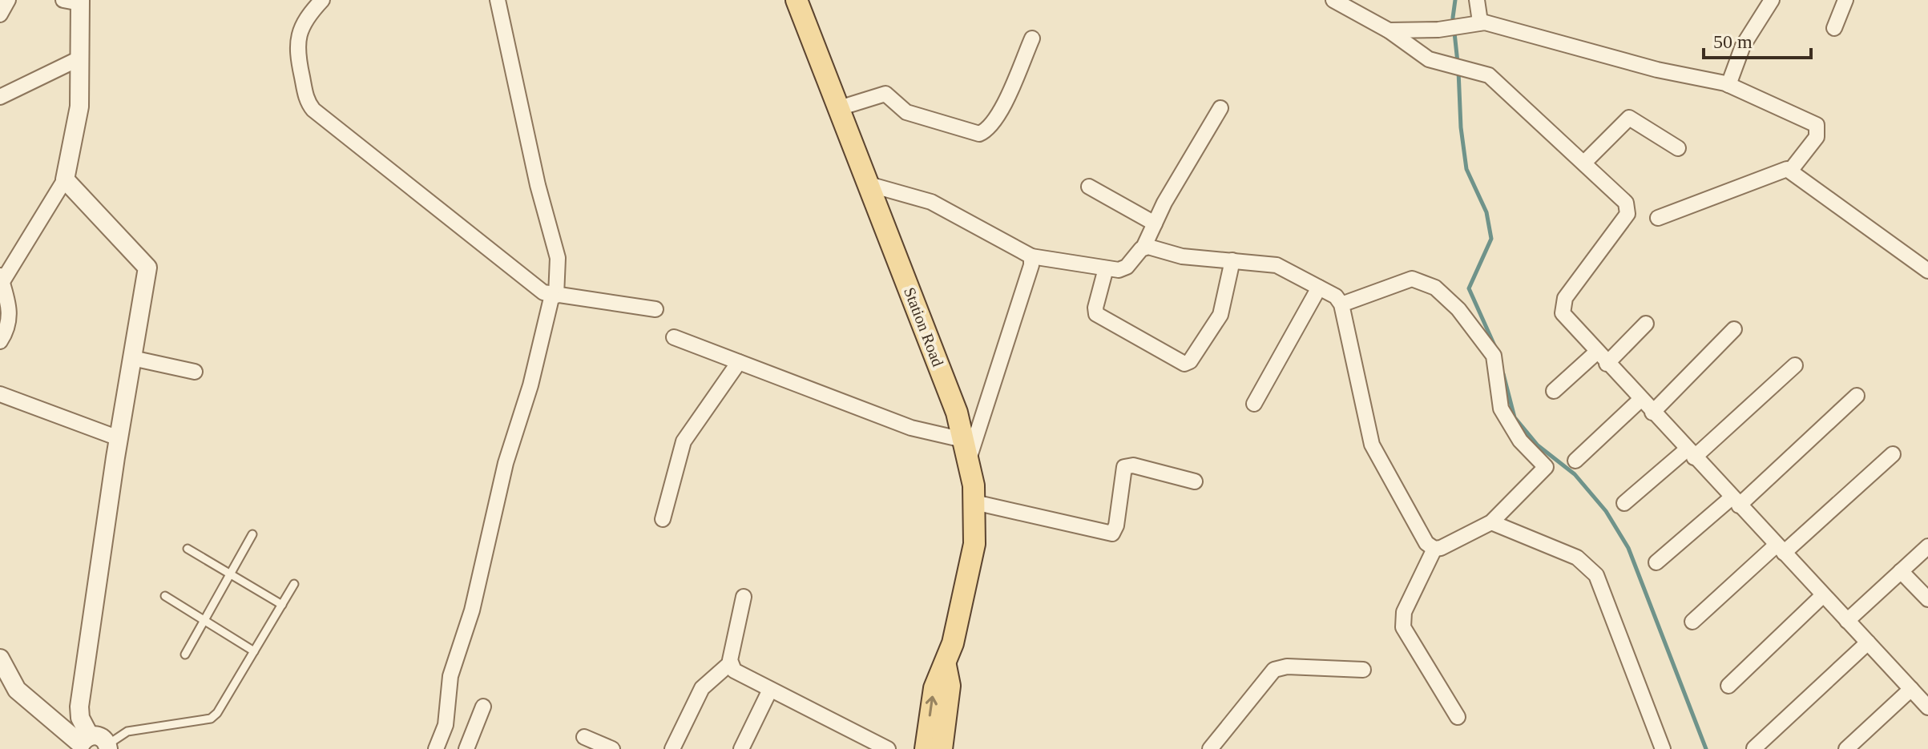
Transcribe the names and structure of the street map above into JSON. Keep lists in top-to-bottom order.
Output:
{
  "streets": {
    "main road": ["Station Road"]
  },
  "scale_bar": "50 m"
}
